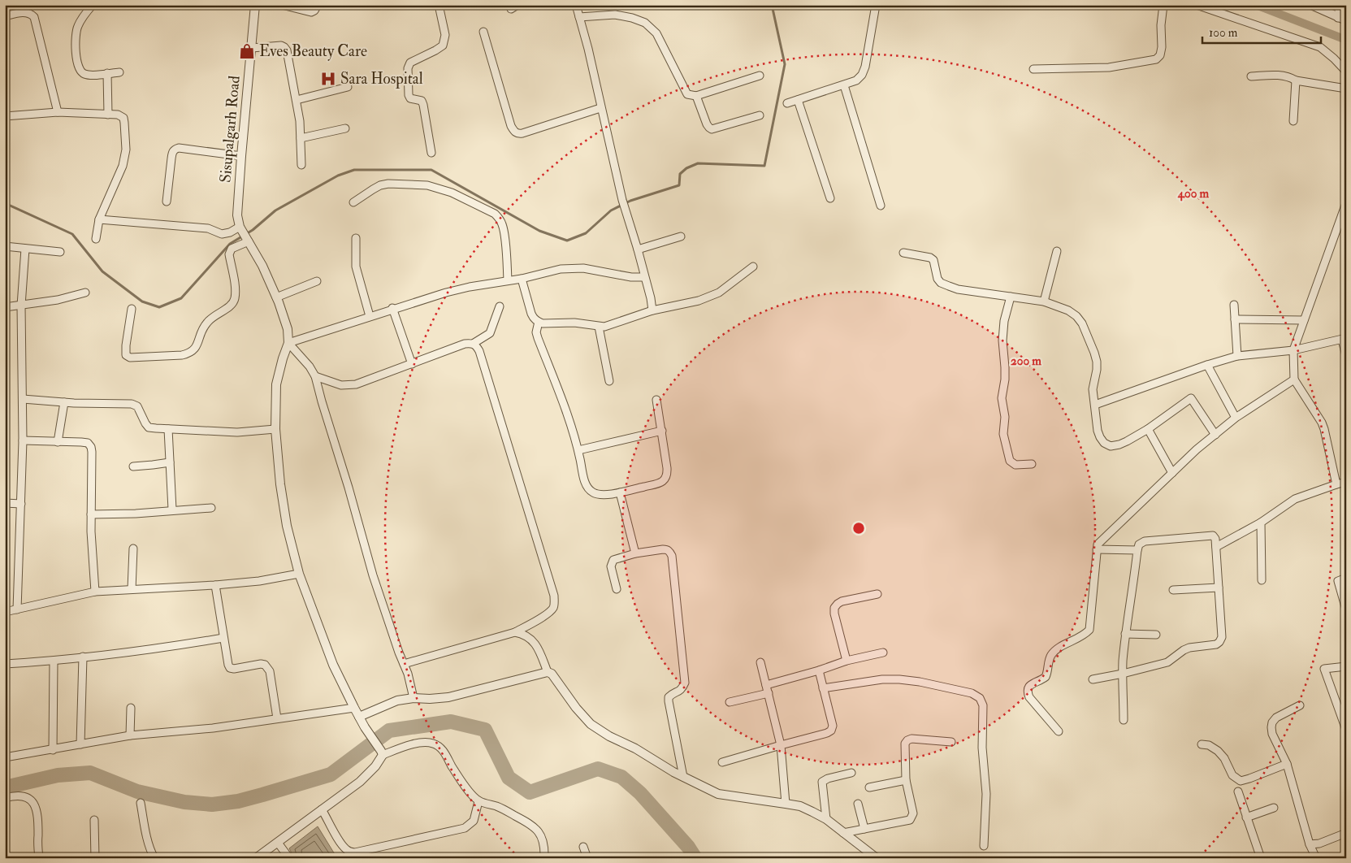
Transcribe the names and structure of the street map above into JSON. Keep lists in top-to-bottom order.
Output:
{
  "streets": {
    "street": ["Sisupalgarh Road"]
  },
  "places": {
    "shop": ["Eves Beauty Care"],
    "hospital": ["Sara Hospital"]
  },
  "scale_bar": "100 m",
  "rings": ["400 m", "200 m"]
}
